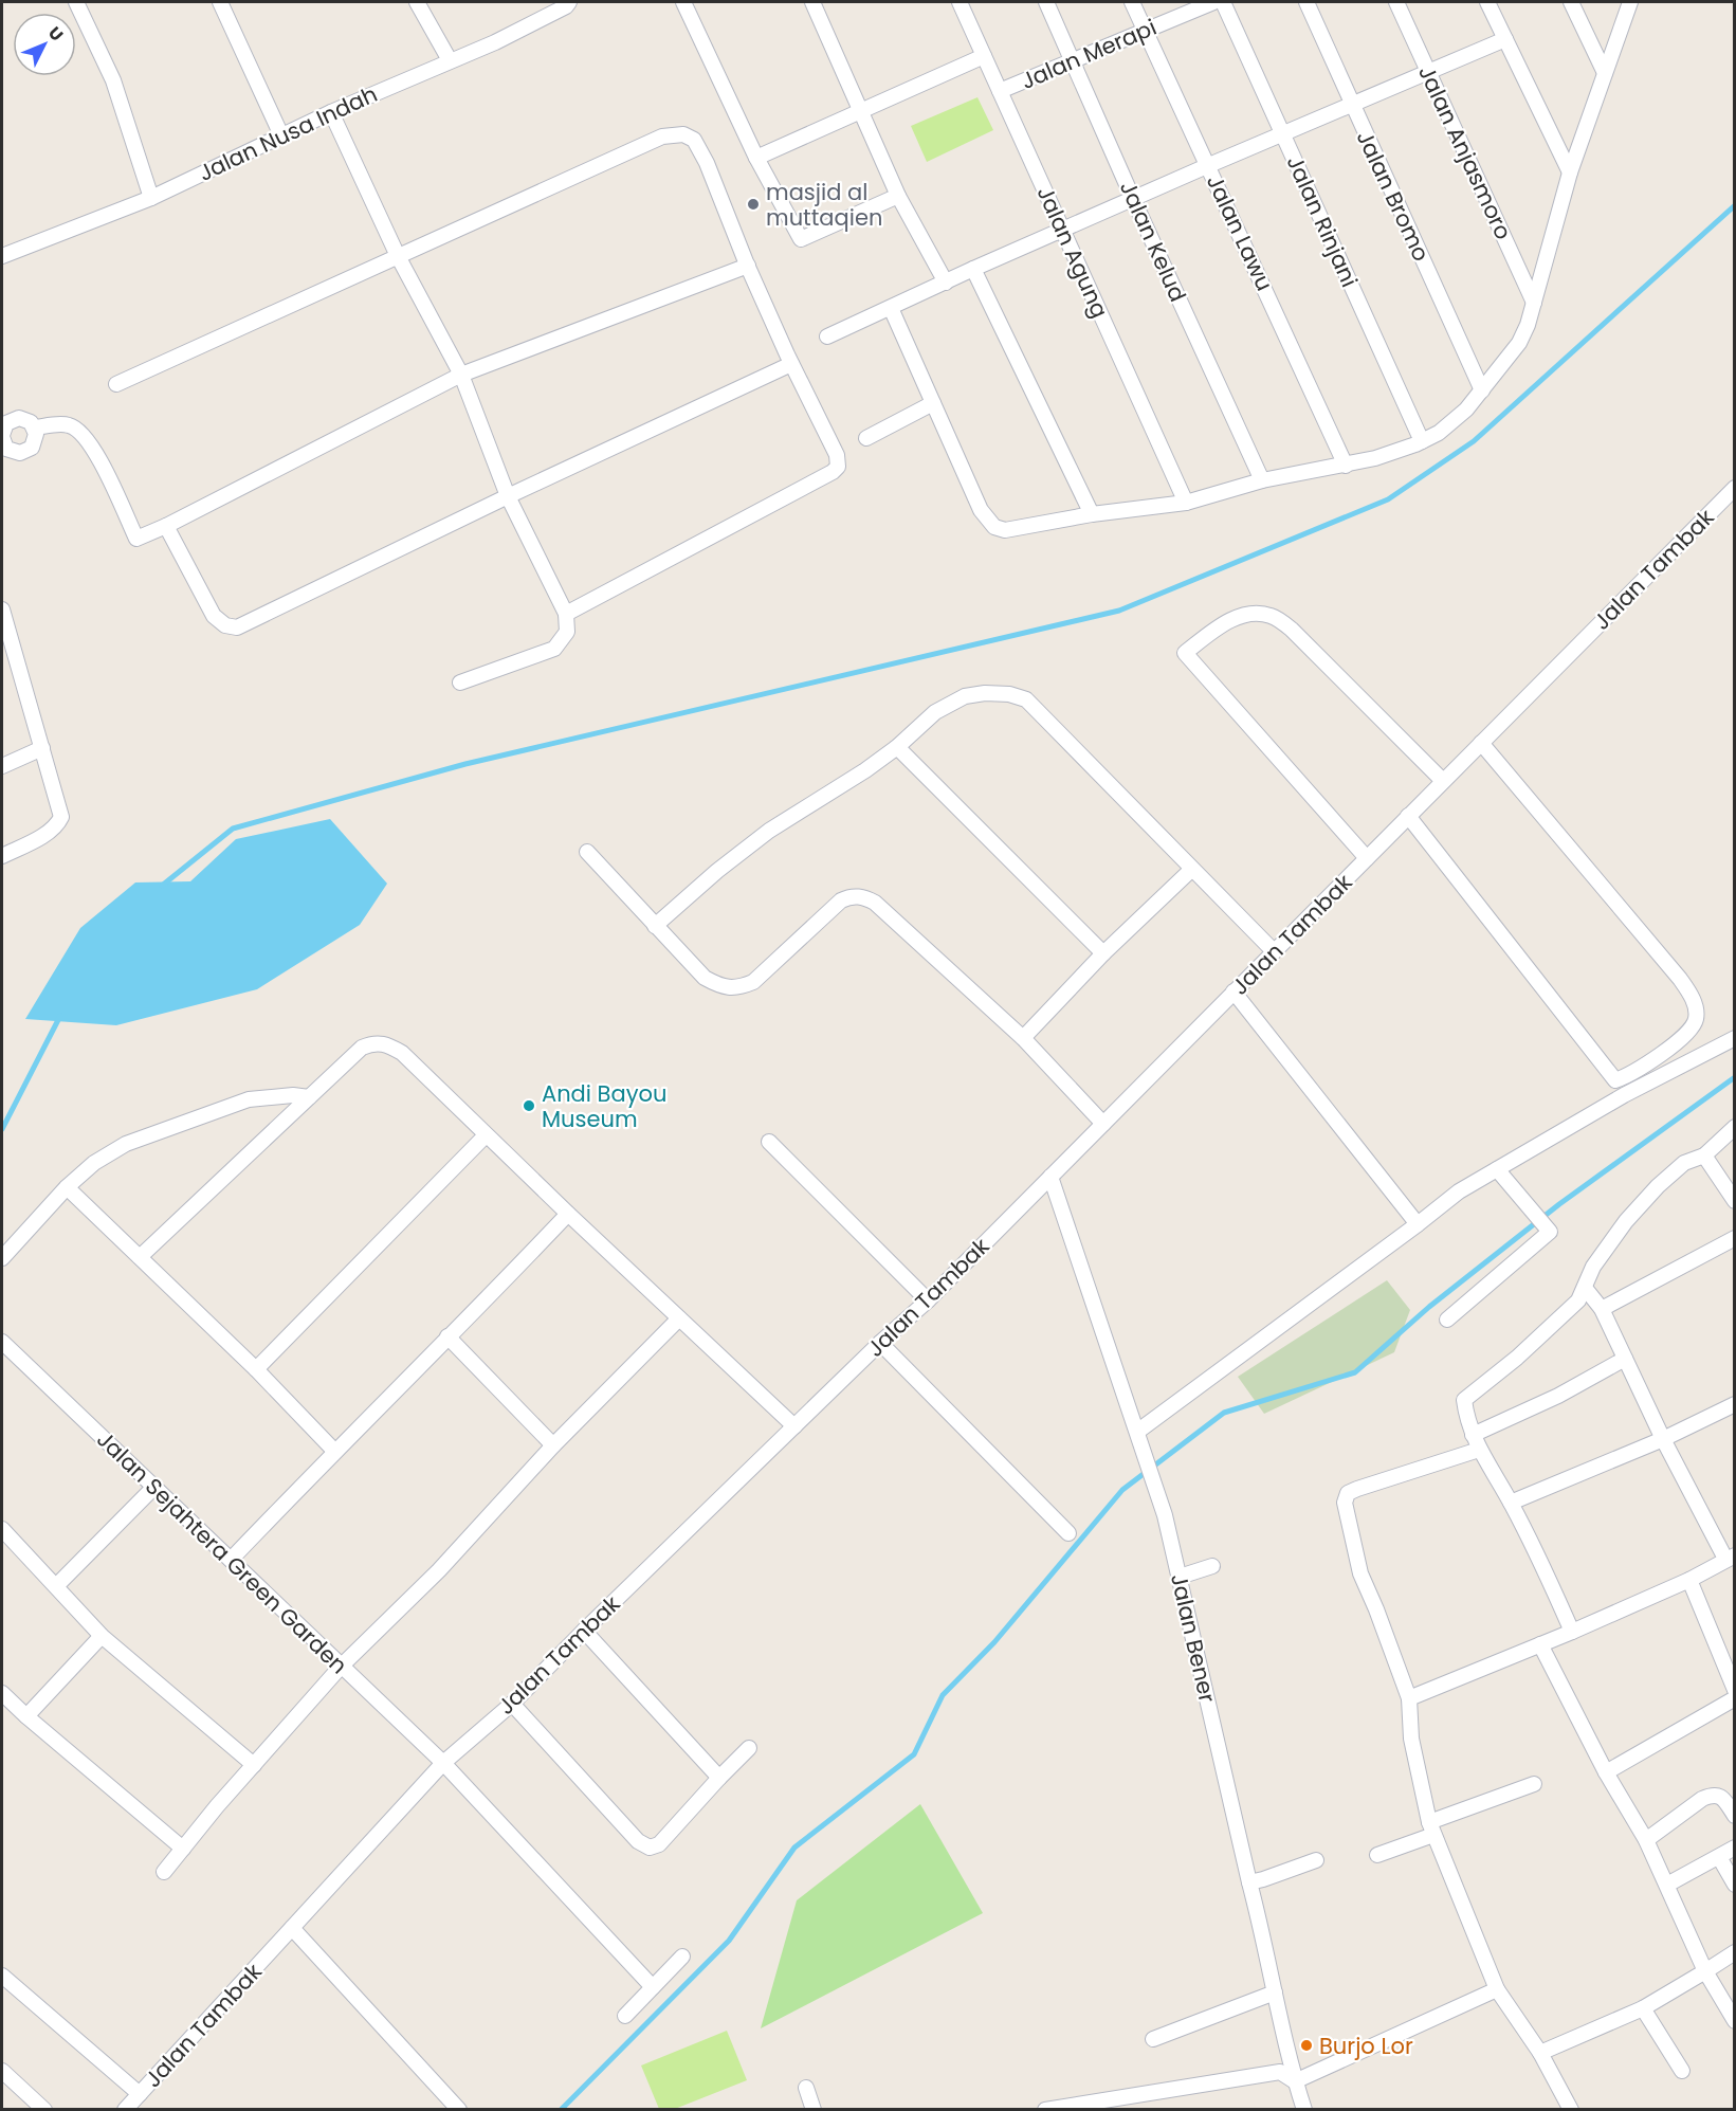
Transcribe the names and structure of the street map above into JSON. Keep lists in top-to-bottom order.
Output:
{
  "streets": {
    "street": [
      "Jalan Merapi",
      "Jalan Nusa Indah",
      "Jalan Anjasmoro",
      "Jalan Bromo",
      "Jalan Rinjani",
      "Jalan Lawu",
      "Jalan Kelud",
      "Jalan Agung",
      "Jalan Tambak",
      "Jalan Sejahtera Green Garden",
      "Jalan Bener"
    ]
  },
  "crossings": [
    ["Jalan Merapi", "Jalan Lawu"],
    ["Jalan Merapi", "Jalan Kelud"],
    ["Jalan Merapi", "Jalan Agung"],
    ["Jalan Tambak", "Jalan Sejahtera Green Garden"],
    ["Jalan Tambak", "Jalan Bener"]
  ],
  "places": ["masjid al muttaqien", "Andi Bayou Museum", "Burjo Lor"],
  "north": "top right"
}
